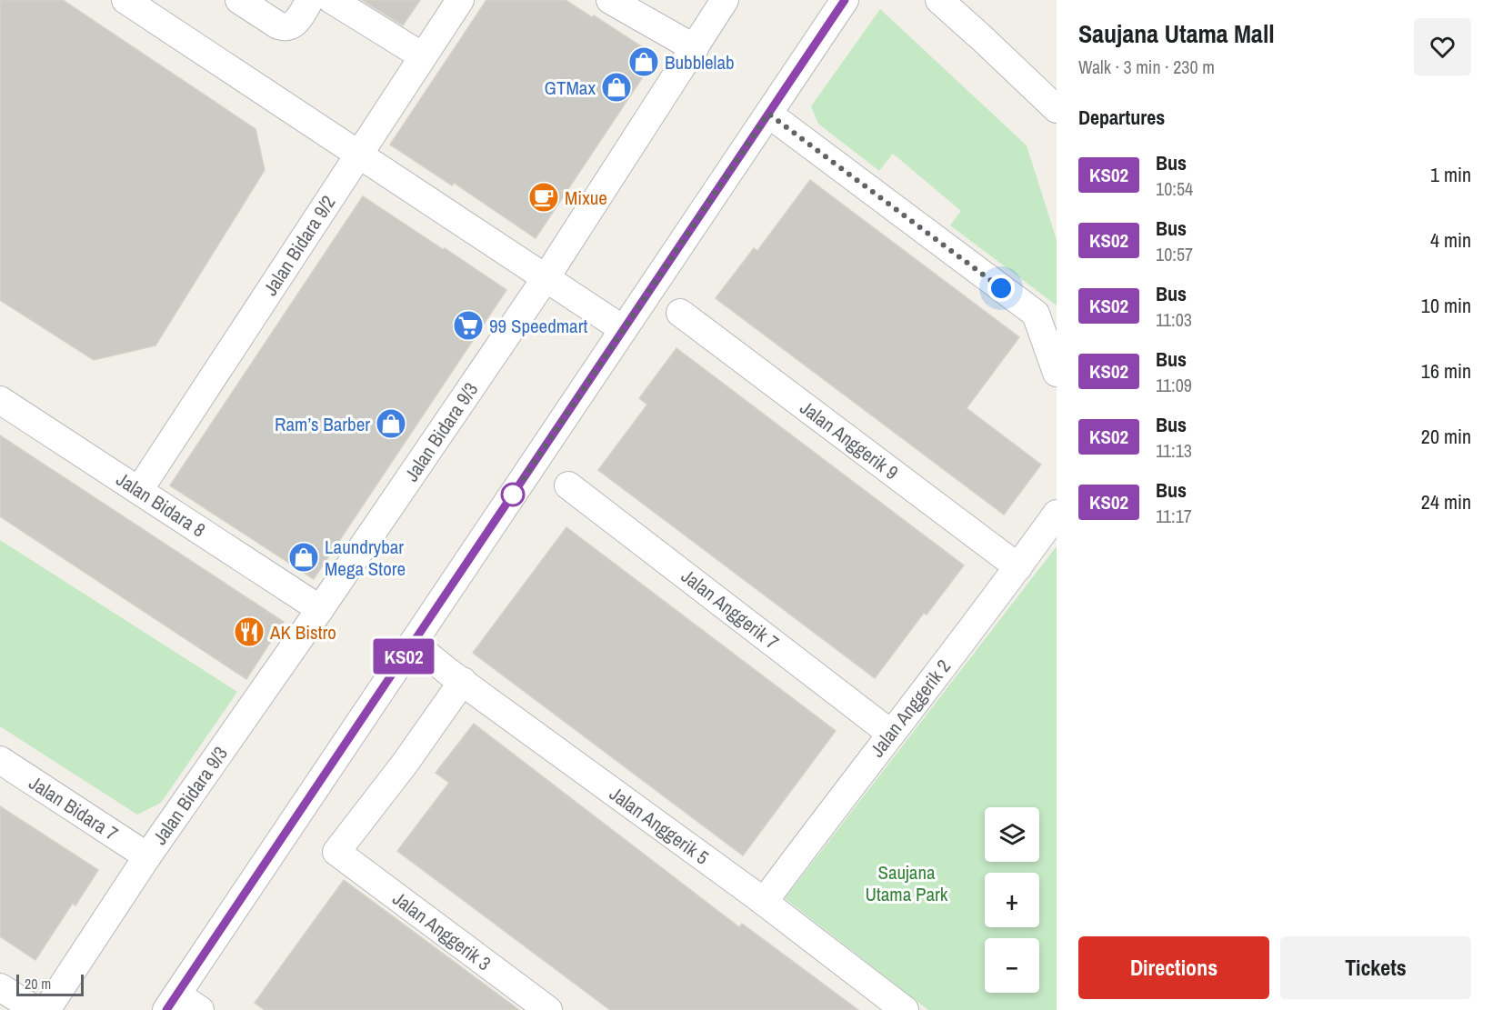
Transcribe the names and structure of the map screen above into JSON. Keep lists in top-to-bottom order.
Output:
{
  "streets": {
    "street": [
      "Jalan Bidara 9/2",
      "Jalan Bidara 9/3",
      "Jalan Anggerik 9",
      "Jalan Bidara 8",
      "Jalan Anggerik 7",
      "Jalan Anggerik 2",
      "Jalan Bidara 7",
      "Jalan Anggerik 5",
      "Jalan Anggerik 3"
    ]
  },
  "crossings": [
    ["Jalan Bidara 9/2", "Jalan Bidara 8"],
    ["Jalan Bidara 9/3", "Jalan Bidara 8"],
    ["Jalan Bidara 9/3", "Jalan Bidara 7"],
    ["Jalan Anggerik 9", "Jalan Anggerik 2"],
    ["Jalan Anggerik 7", "Jalan Anggerik 2"],
    ["Jalan Anggerik 2", "Jalan Anggerik 5"],
    ["Jalan Anggerik 5", "Jalan Anggerik 3"]
  ],
  "parks": ["Saujana Utama Park"],
  "places": {
    "shop": [
      "Bubblelab",
      "GTMax",
      "Ram’s Barber",
      "Laundrybar Mega Store"
    ],
    "cafe": ["Mixue"],
    "supermarket": ["99 Speedmart"],
    "restaurant": ["AK Bistro"]
  },
  "lines": ["bus line KS02"],
  "scale_bar": "20 m",
  "page": {
    "on_map": "KS02",
    "heading": [
      ["Saujana Utama Mall", "Walk · 3 min · 230 m"],
      "Departures"
    ],
    "list": [
      {
        "mark": "KS02",
        "name": "Bus",
        "note": "10:54",
        "value": "1 min"
      },
      {
        "mark": "KS02",
        "name": "Bus",
        "note": "10:57",
        "value": "4 min"
      },
      {
        "mark": "KS02",
        "name": "Bus",
        "note": "11:03",
        "value": "10 min"
      },
      {
        "mark": "KS02",
        "name": "Bus",
        "note": "11:09",
        "value": "16 min"
      },
      {
        "mark": "KS02",
        "name": "Bus",
        "note": "11:13",
        "value": "20 min"
      },
      {
        "mark": "KS02",
        "name": "Bus",
        "note": "11:17",
        "value": "24 min"
      }
    ],
    "map_buttons": ["+", "−"],
    "buttons": ["Directions", "Tickets"],
    "scale": "20 m"
  }
}
